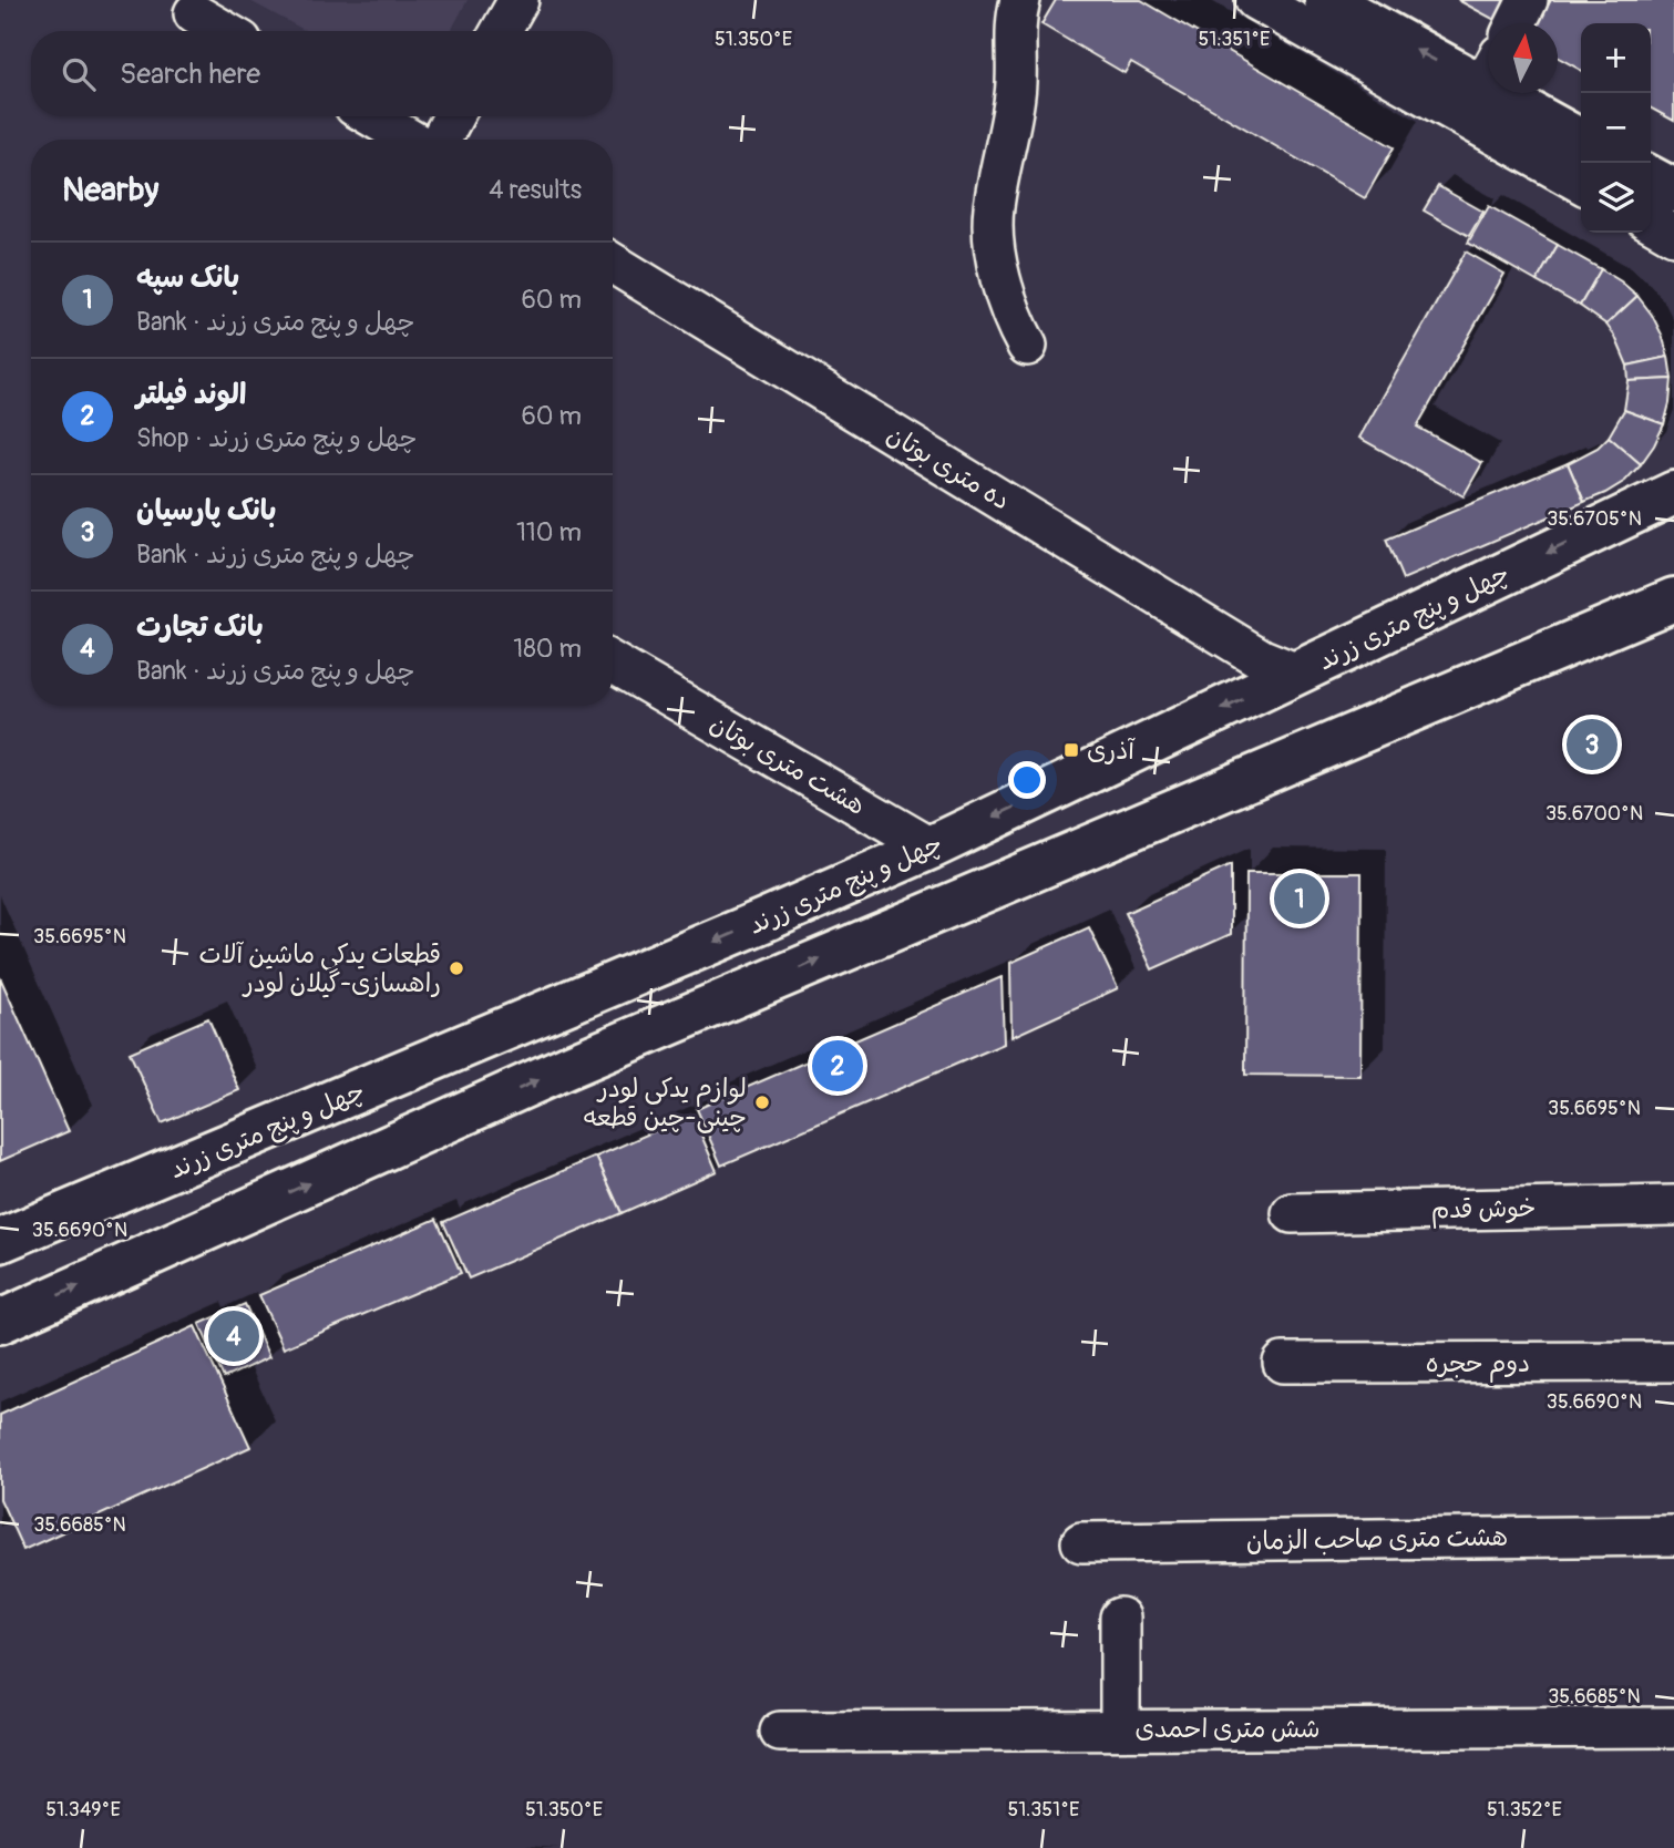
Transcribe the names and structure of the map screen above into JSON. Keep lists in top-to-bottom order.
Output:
{
  "streets": {
    "main road": ["چهل و پنج متری زرند"],
    "street": [
      "ده متری بوتان",
      "هشت متری بوتان",
      "خوش قدم",
      "دوم حجره",
      "هشت متری صاحب الزمان",
      "شش متری احمدی"
    ]
  },
  "crossings": [
    ["ده متری بوتان", "چهل و پنج متری زرند"],
    ["چهل و پنج متری زرند", "هشت متری بوتان"]
  ],
  "places": {
    "transit": ["آذری"],
    "other": ["قطعات یدکی ماشین آلات راهسازی-گیلان لودر", "لوازم یدکی لودر چینی-چین قطعه"]
  },
  "north": "top",
  "page": {
    "map_buttons": ["+", "−"],
    "search": "Search here",
    "heading": ["Nearby", "4 results"],
    "list": [
      {
        "mark": "1",
        "name": "بانک سپه",
        "note": "Bank · چهل و پنج متری زرند",
        "value": "60 m"
      },
      {
        "mark": "2",
        "name": "الوند فیلتر",
        "note": "Shop · چهل و پنج متری زرند",
        "value": "60 m"
      },
      {
        "mark": "3",
        "name": "بانک پارسیان",
        "note": "Bank · چهل و پنج متری زرند",
        "value": "110 m"
      },
      {
        "mark": "4",
        "name": "بانک تجارت",
        "note": "Bank · چهل و پنج متری زرند",
        "value": "180 m"
      }
    ],
    "pins": [
      "3",
      "1",
      "2",
      "4"
    ]
  },
  "coordinates": [
    "51.350°E",
    "51.351°E",
    "35.6705°N",
    "35.6700°N",
    "35.6695°N",
    "35.6690°N",
    "35.6685°N",
    "51.349°E",
    "51.352°E"
  ]
}
